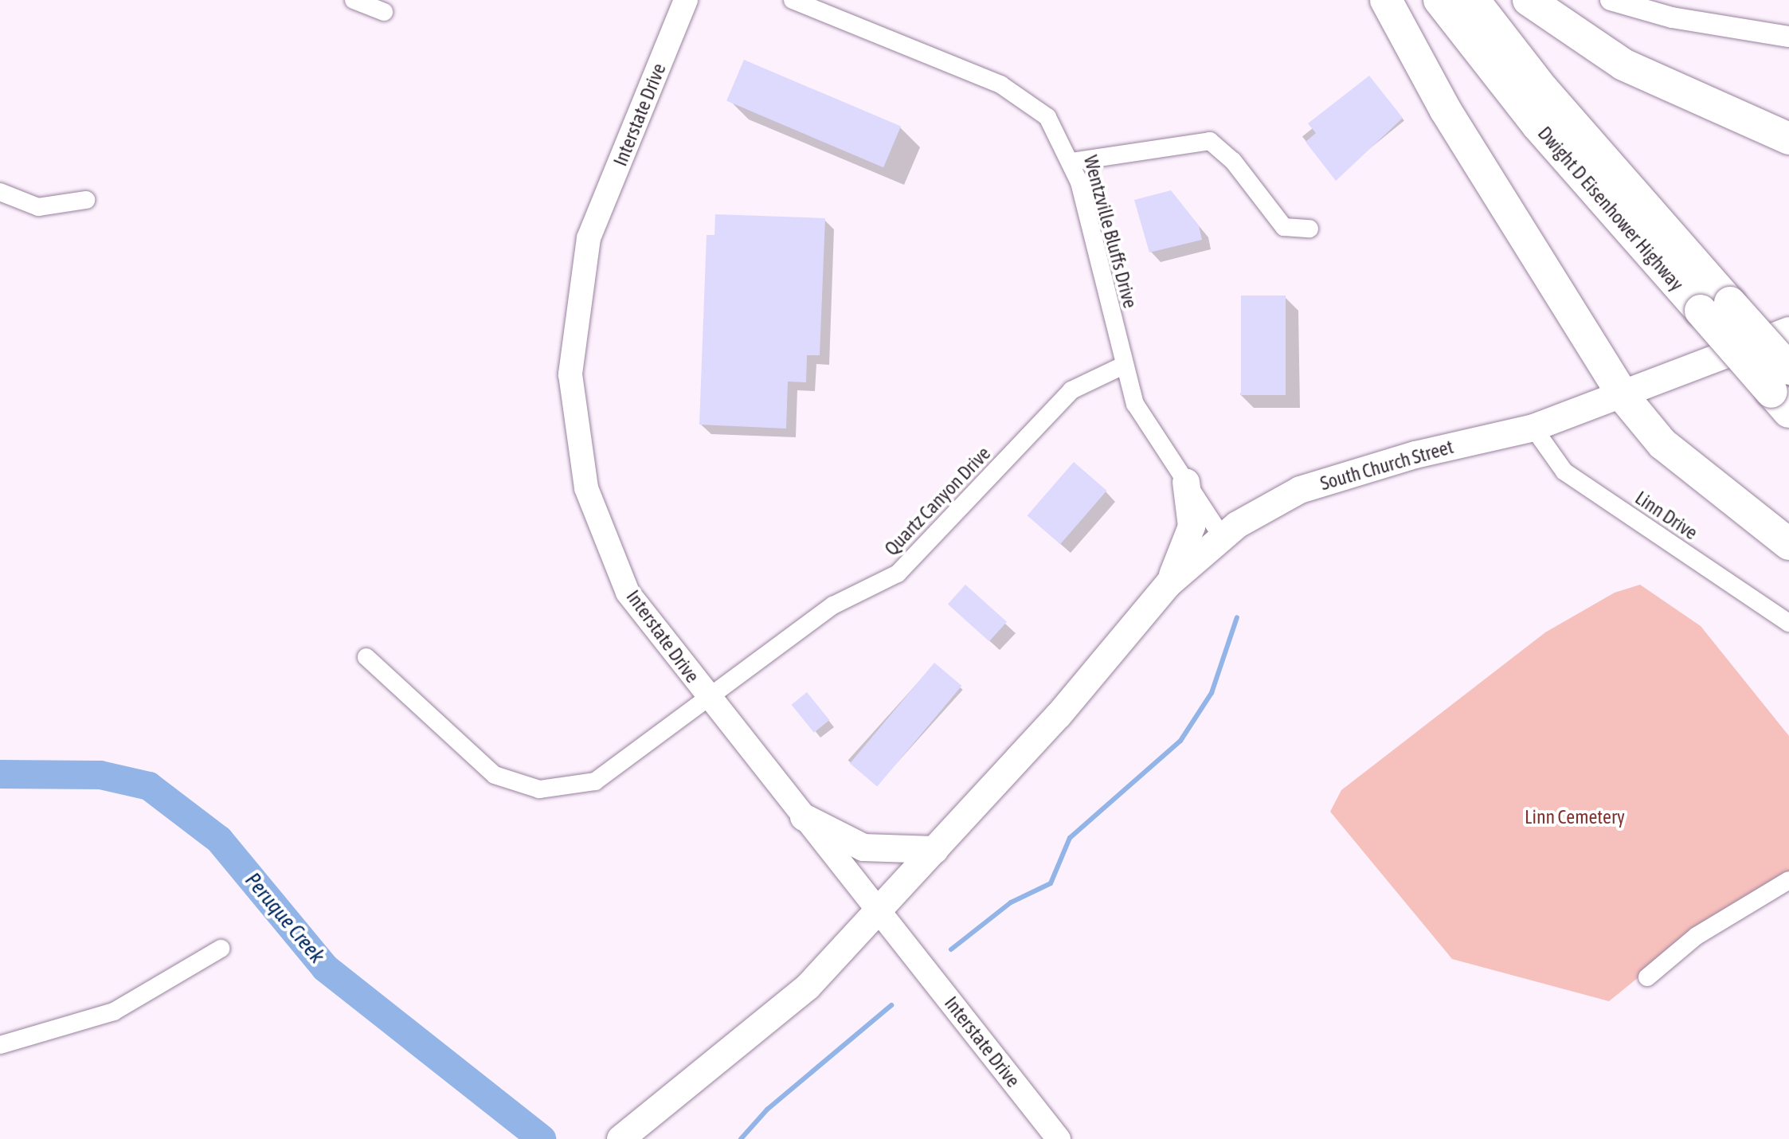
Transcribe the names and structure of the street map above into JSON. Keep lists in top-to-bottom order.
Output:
{
  "streets": {
    "highway": ["Dwight D Eisenhower Highway"],
    "main road": ["Interstate Drive", "South Church Street"],
    "street": ["Wentzville Bluffs Drive", "Quartz Canyon Drive", "Linn Drive"]
  },
  "crossings": [
    ["Interstate Drive", "South Church Street"],
    ["Interstate Drive", "Quartz Canyon Drive"],
    ["Wentzville Bluffs Drive", "South Church Street"],
    ["Wentzville Bluffs Drive", "Quartz Canyon Drive"],
    ["South Church Street", "Linn Drive"]
  ],
  "water": ["Peruque Creek"],
  "parks": ["Linn Cemetery"]
}
